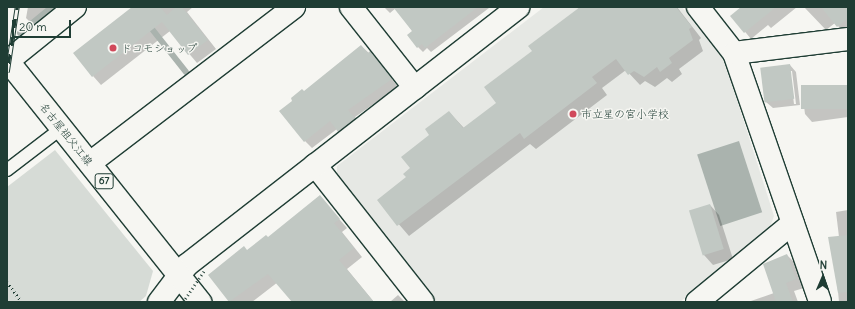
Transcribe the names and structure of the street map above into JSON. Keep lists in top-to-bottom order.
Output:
{
  "streets": {
    "street": ["名古屋祖父江線", "67"]
  },
  "places": ["ドコモショップ", "市立星の宮小学校"],
  "scale_bar": "20 m",
  "north": "top"
}
